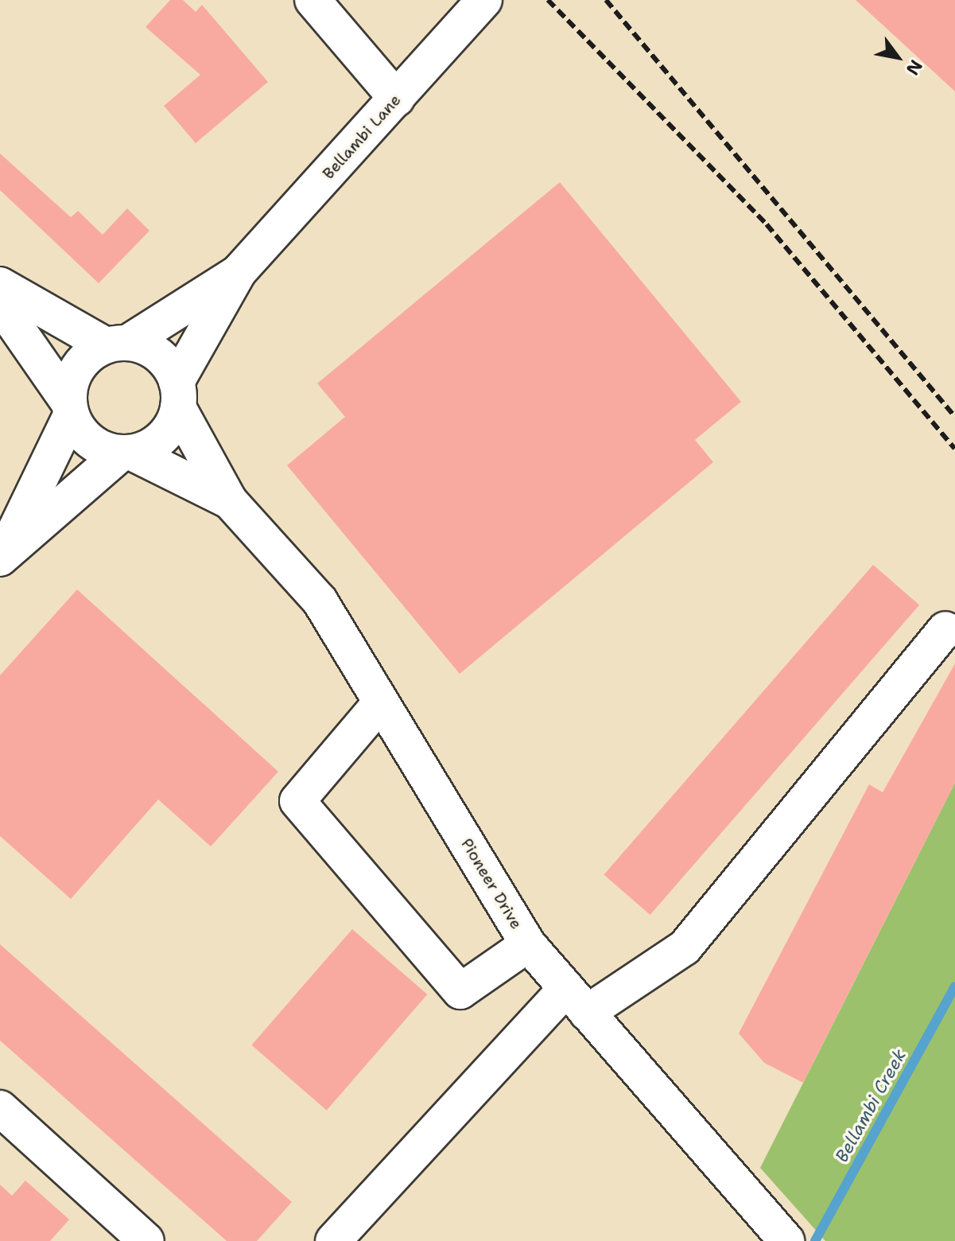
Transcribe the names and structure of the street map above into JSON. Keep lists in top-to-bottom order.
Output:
{
  "streets": {
    "main road": ["Bellambi Lane", "Pioneer Drive"]
  },
  "crossings": [
    ["Bellambi Lane", "Pioneer Drive"]
  ],
  "water": ["Bellambi Creek"],
  "north": "bottom right"
}
